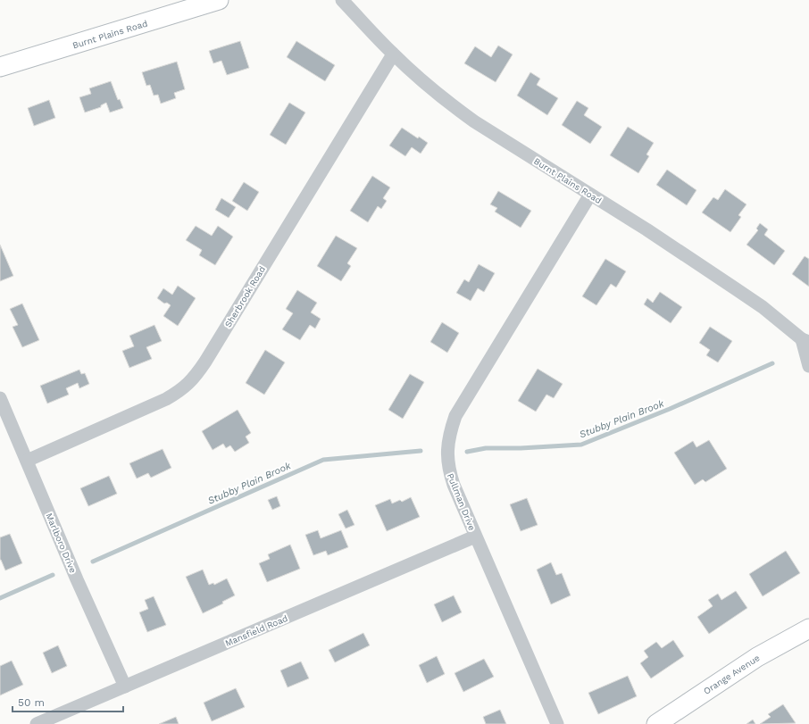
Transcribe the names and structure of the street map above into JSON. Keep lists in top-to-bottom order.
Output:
{
  "streets": {
    "main road": ["Burnt Plains Road", "Orange Avenue"],
    "street": [
      "Sherbrook Road",
      "Pullman Drive",
      "Marlboro Drive",
      "Mansfield Road"
    ]
  },
  "crossings": [
    ["Burnt Plains Road", "Sherbrook Road"],
    ["Burnt Plains Road", "Pullman Drive"],
    ["Sherbrook Road", "Marlboro Drive"],
    ["Pullman Drive", "Mansfield Road"],
    ["Marlboro Drive", "Mansfield Road"]
  ],
  "water": ["Stubby Plain Brook"],
  "scale_bar": "50 m"
}
